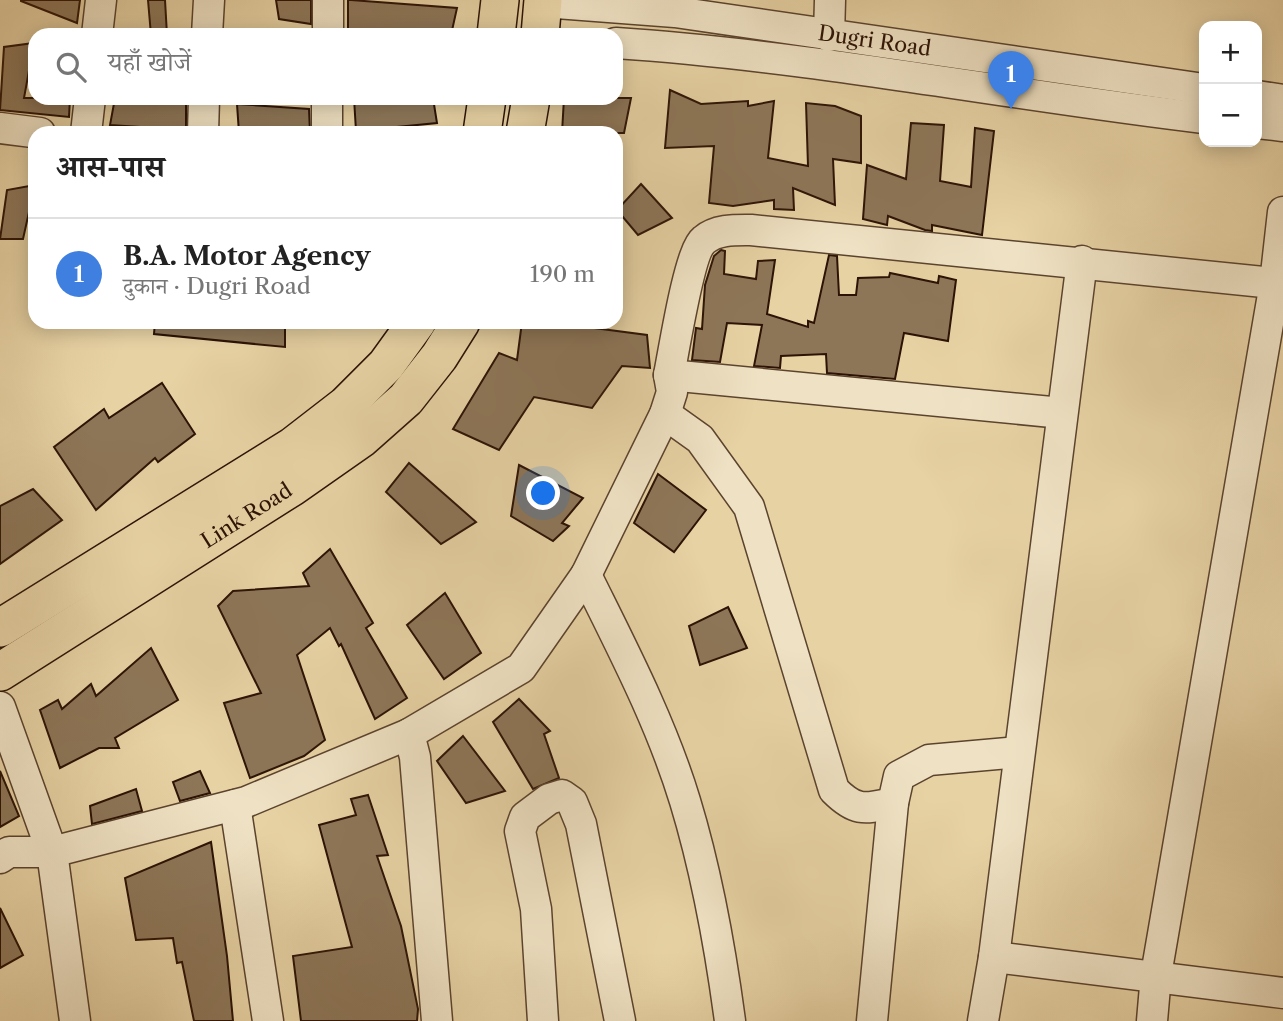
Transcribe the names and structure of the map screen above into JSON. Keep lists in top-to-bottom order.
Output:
{
  "streets": {
    "main road": ["Link Road"],
    "street": ["Dugri Road"]
  },
  "page": {
    "map_buttons": ["+", "−"],
    "search": "यहाँ खोजें",
    "pins": "1",
    "heading": "आस-पास",
    "list": [
      {
        "mark": "1",
        "name": "B.A. Motor Agency",
        "note": "दुकान · Dugri Road",
        "value": "190 m"
      }
    ]
  }
}
